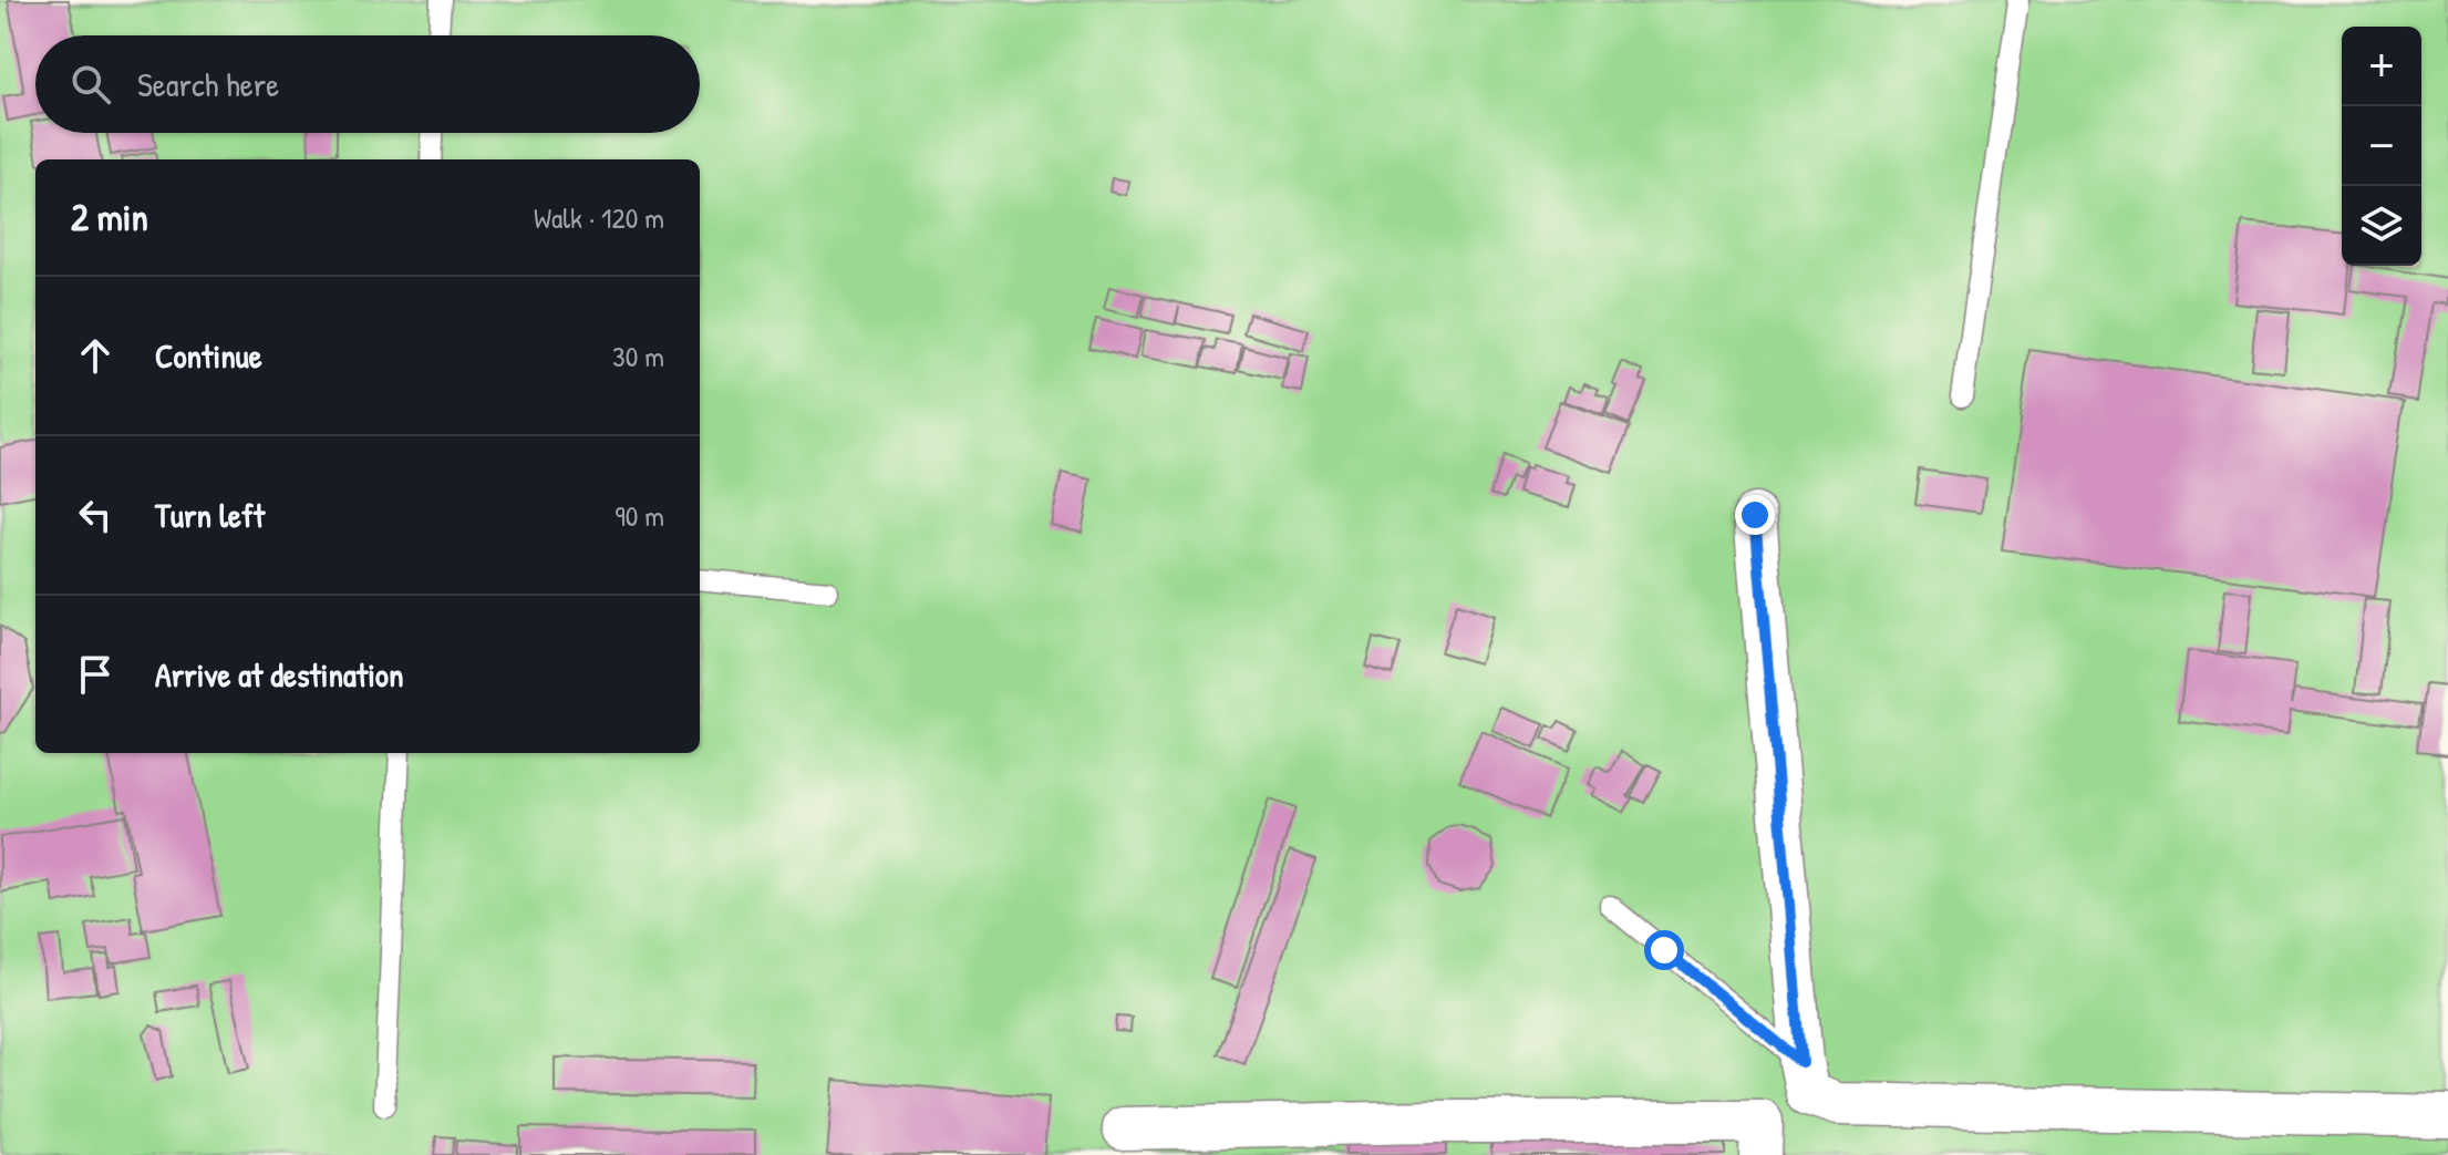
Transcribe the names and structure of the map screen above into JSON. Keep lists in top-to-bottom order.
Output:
{
  "page": {
    "map_buttons": ["+", "−"],
    "search": "Search here",
    "heading": ["2 min", "Walk · 120 m"],
    "list": [
      ["Continue", "30 m"],
      ["Turn left", "90 m"],
      "Arrive at destination"
    ]
  }
}
